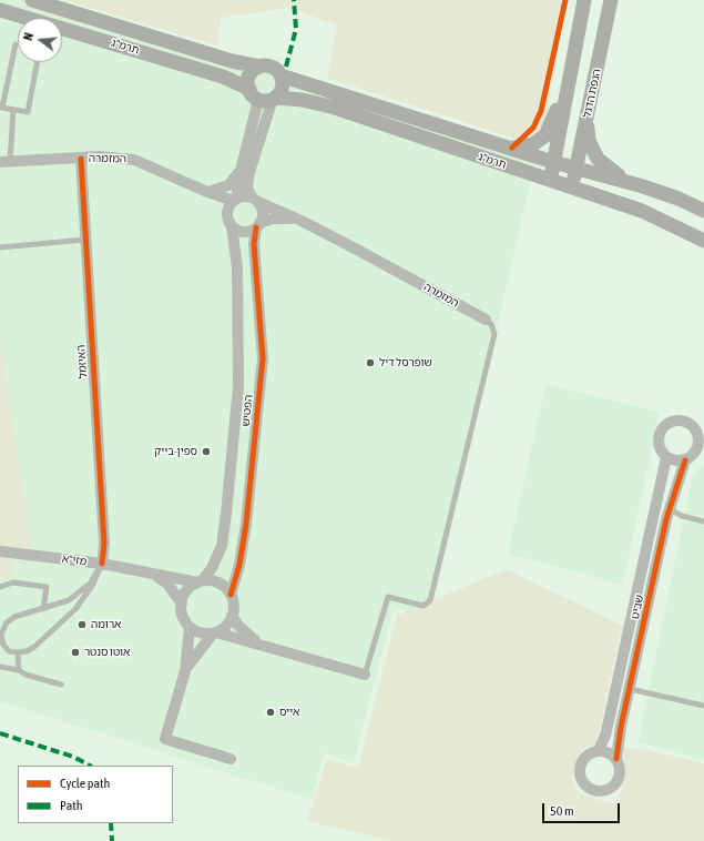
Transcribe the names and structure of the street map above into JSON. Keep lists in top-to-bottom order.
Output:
{
  "streets": {
    "main road": ["תרמ\"ג", "הנפת הדגל"],
    "street": [
      "המזמרה",
      "האיזמל",
      "הפטיש",
      "מזי\"א",
      "שביט"
    ]
  },
  "crossings": [
    ["תרמ\"ג", "הנפת הדגל"],
    ["המזמרה", "האיזמל"],
    ["המזמרה", "הפטיש"],
    ["האיזמל", "מזי\"א"],
    ["הפטיש", "מזי\"א"]
  ],
  "places": [
    "שופרסל דיל",
    "ספין-בייק",
    "ארומה",
    "אוטו סנטר",
    "אייס"
  ],
  "legend": ["Cycle path", "Path"],
  "scale_bar": "50 m",
  "north": "left"
}
